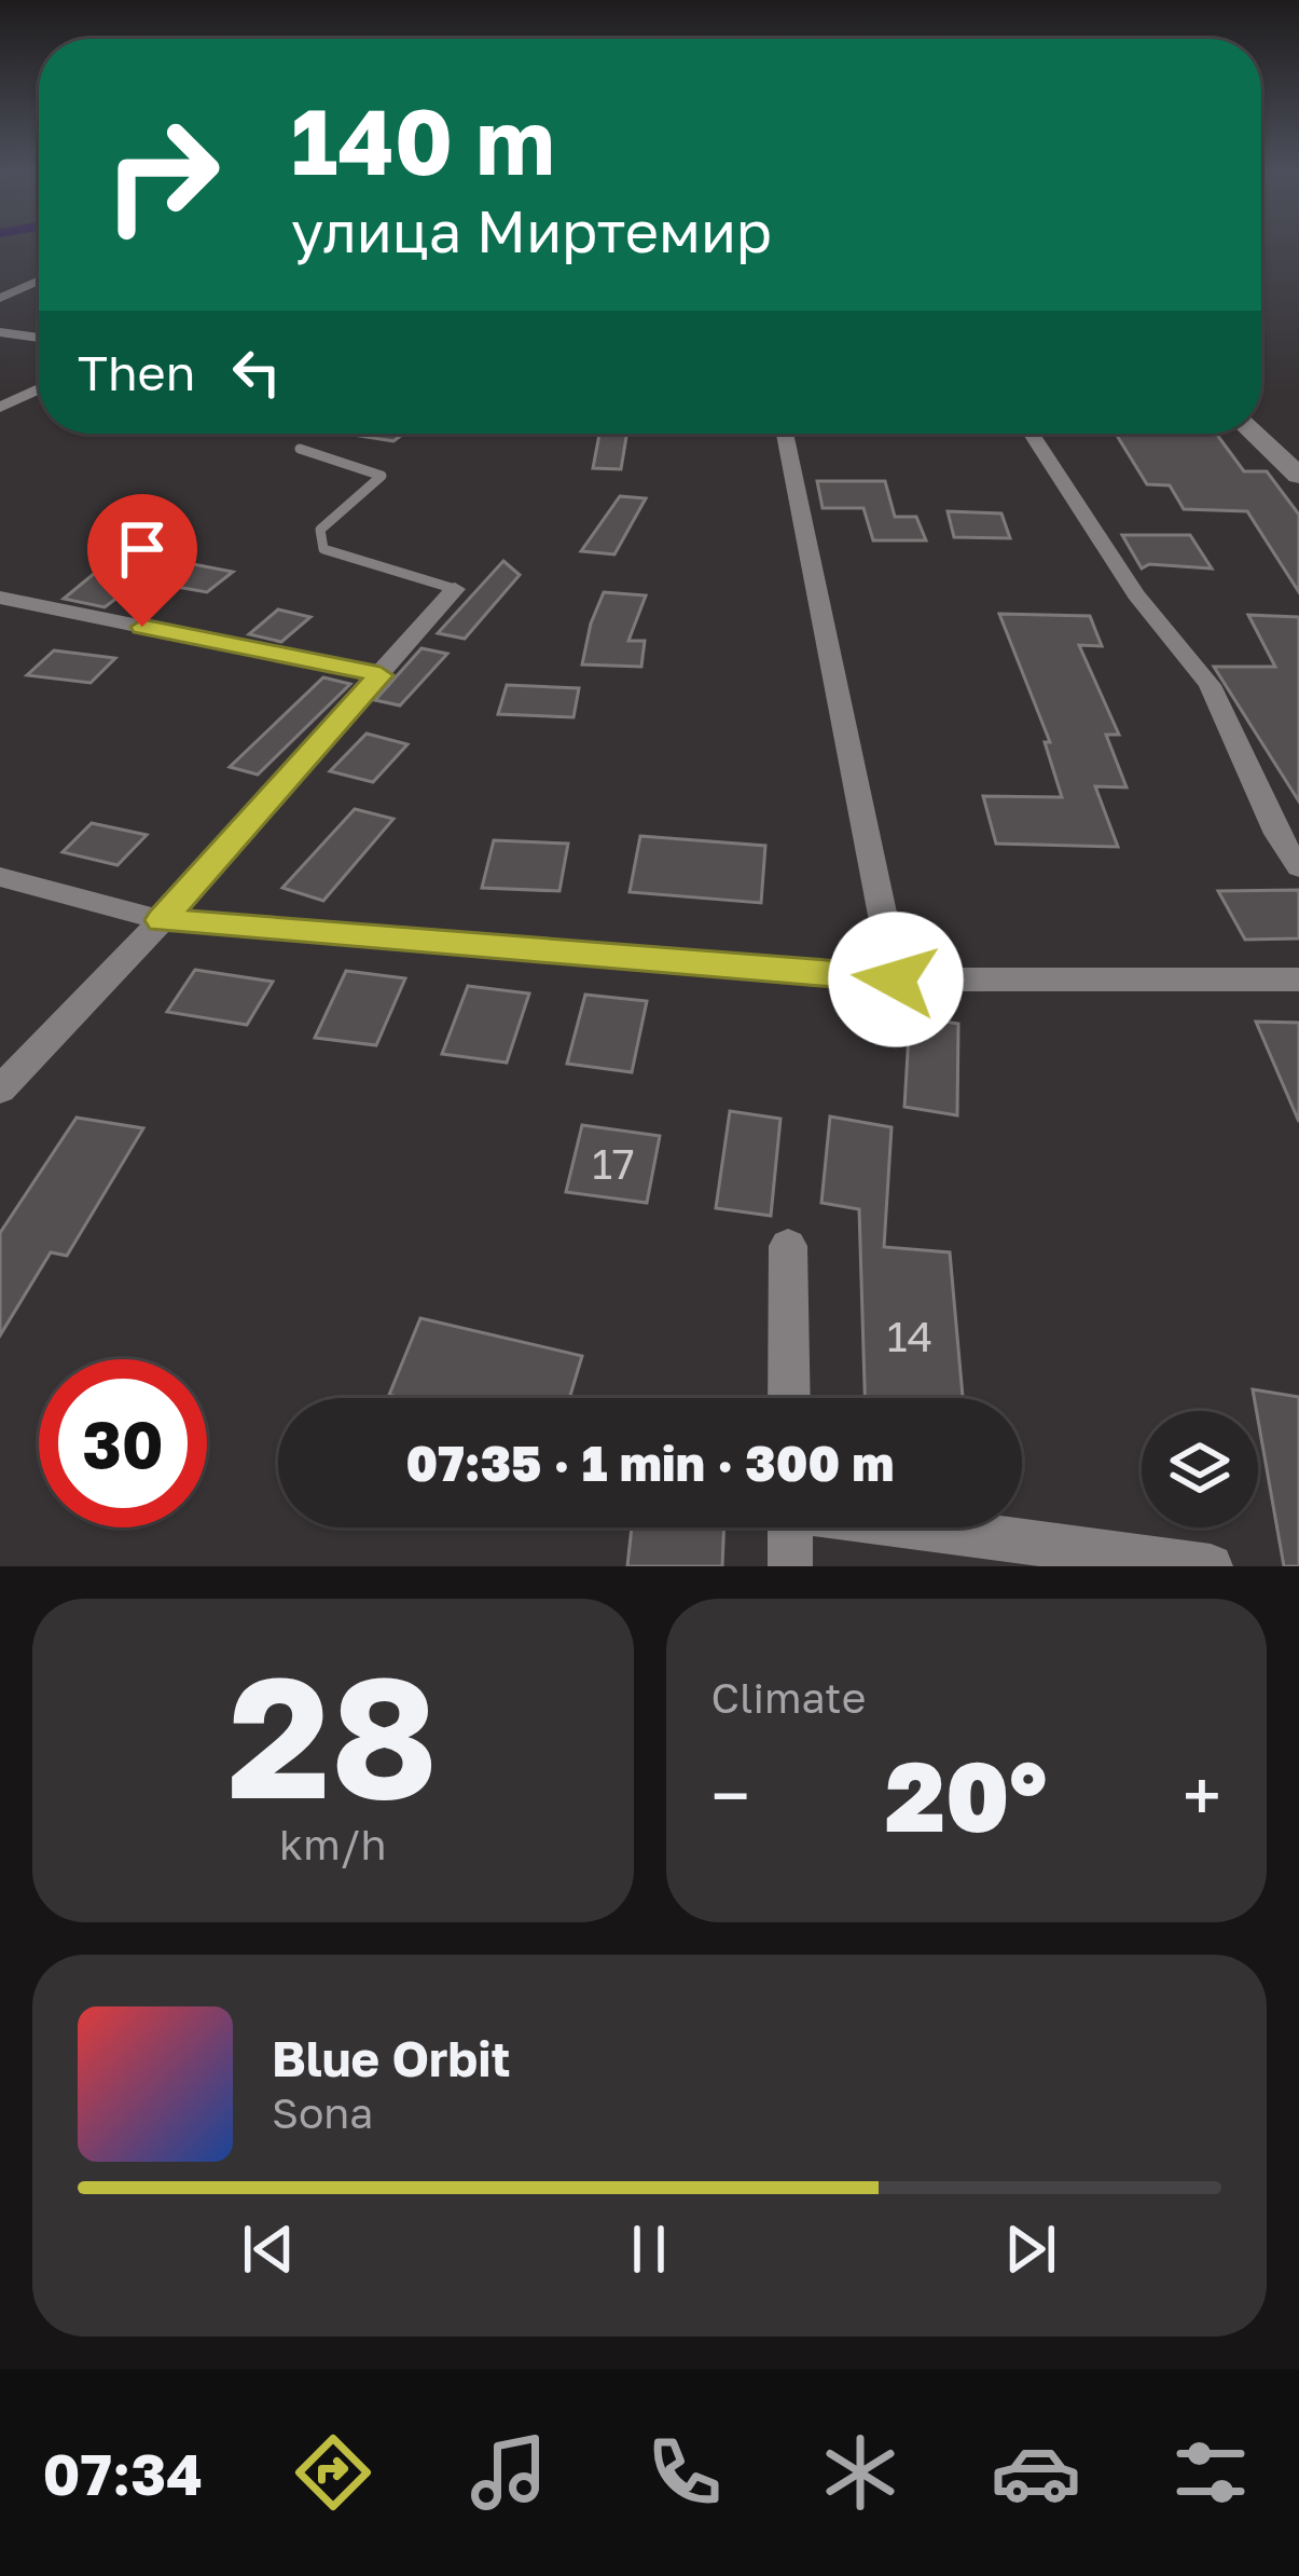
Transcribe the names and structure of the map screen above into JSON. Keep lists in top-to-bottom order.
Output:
{
  "house_numbers": ["17", "14"],
  "page": {
    "turn": ["140 m", "улица Миртемир"],
    "then": "Then",
    "limit": "30",
    "trip": "07:35 · 1 min · 300 m",
    "tile": [
      ["28", "km/h"],
      "Climate"
    ],
    "heat": ["−", "20°", "+"],
    "song": ["Blue Orbit", "Sona"],
    "tabs": "07:34"
  }
}
